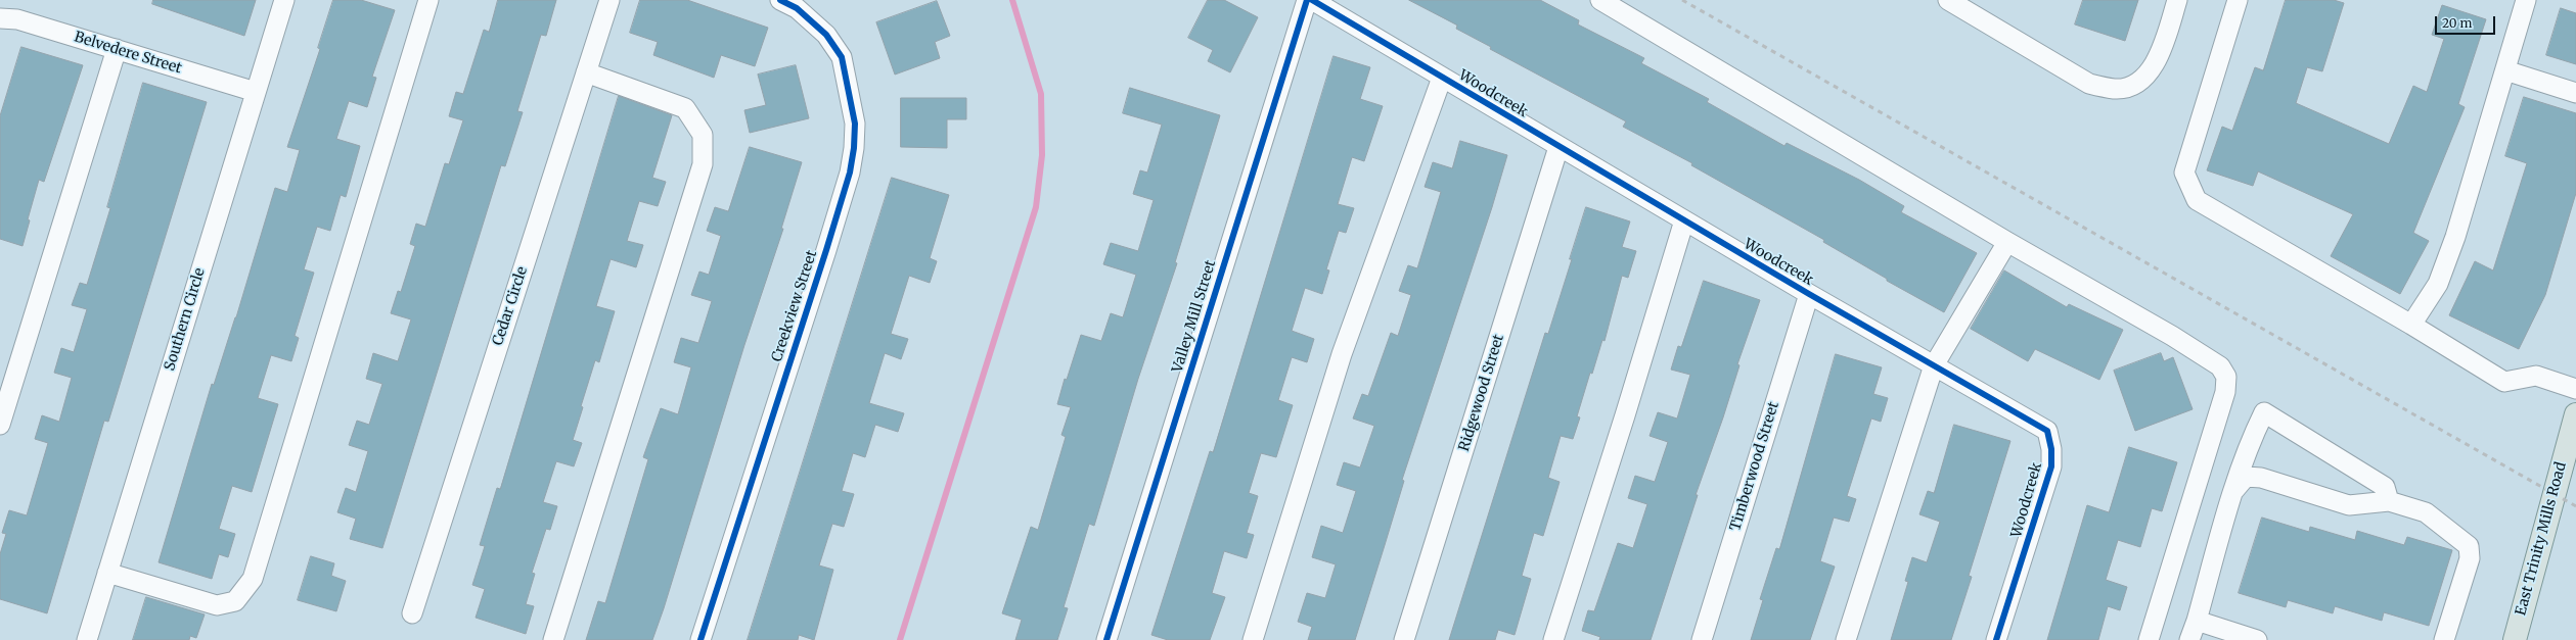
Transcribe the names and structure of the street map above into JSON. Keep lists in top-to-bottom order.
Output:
{
  "streets": {
    "main road": ["East Trinity Mills Road"],
    "street": [
      "Belvedere Street",
      "Woodcreek",
      "Cedar Circle",
      "Creekview Street",
      "Valley Mill Street",
      "Southern Circle",
      "Ridgewood Street",
      "Timberwood Street"
    ]
  },
  "crossings": [
    ["Belvedere Street", "Southern Circle"],
    ["Woodcreek", "Valley Mill Street"],
    ["Woodcreek", "Ridgewood Street"],
    ["Woodcreek", "Timberwood Street"]
  ],
  "scale_bar": "20 m"
}
